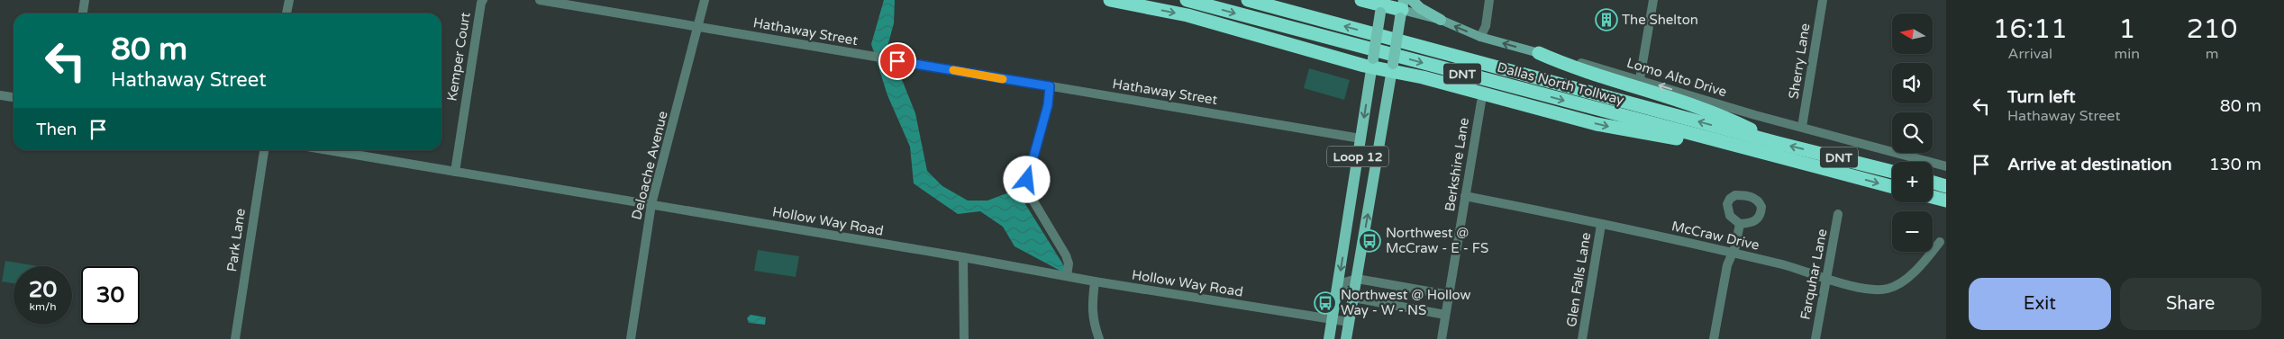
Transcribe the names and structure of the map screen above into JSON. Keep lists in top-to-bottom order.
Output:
{
  "streets": {
    "highway": ["DNT", "Dallas North Tollway"],
    "main road": ["Lomo Alto Drive", "Loop 12"],
    "street": [
      "Hathaway Street",
      "Kemper Court",
      "Sherry Lane",
      "Berkshire Lane",
      "Deloache Avenue",
      "Hollow Way Road",
      "McCraw Drive",
      "Park Lane",
      "Farquhar Lane",
      "Glen Falls Lane"
    ]
  },
  "crossings": [
    ["Hathaway Street", "Loop 12"],
    ["Hathaway Street", "Deloache Avenue"],
    ["Kemper Court", "Hollow Way Road"],
    ["Sherry Lane", "Lomo Alto Drive"],
    ["Lomo Alto Drive", "Loop 12"],
    ["Loop 12", "Hollow Way Road"],
    ["Berkshire Lane", "McCraw Drive"],
    ["Deloache Avenue", "Hollow Way Road"],
    ["McCraw Drive", "Farquhar Lane"],
    ["McCraw Drive", "Glen Falls Lane"]
  ],
  "one_way": ["Lomo Alto Drive"],
  "places": {
    "building": ["The Shelton"],
    "bus stop": ["Northwest @ McCraw - E - FS", "Northwest @ Hollow Way - W - NS"]
  },
  "north": "left",
  "page": {
    "eta": [
      "16:11",
      "Arrival",
      "1",
      "min",
      "210",
      "m"
    ],
    "map_buttons": ["+", "−"],
    "turn": ["80 m", "Hathaway Street"],
    "list": [
      {
        "name": "Turn left",
        "note": "Hathaway Street",
        "value": "80 m"
      },
      {
        "name": "Arrive at destination",
        "value": "130 m"
      }
    ],
    "then": "Then",
    "speed": "20 km/h",
    "limit": "30",
    "buttons": ["Exit", "Share"]
  }
}
